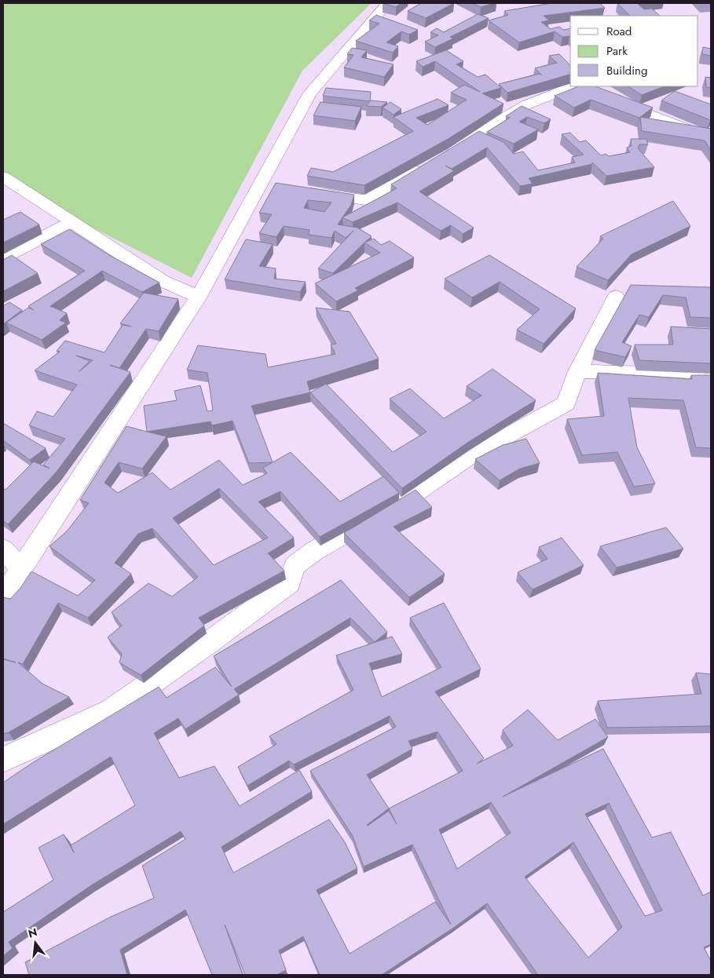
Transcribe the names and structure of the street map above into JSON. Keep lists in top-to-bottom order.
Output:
{
  "legend": ["Road", "Park", "Building"],
  "north": "top"
}
